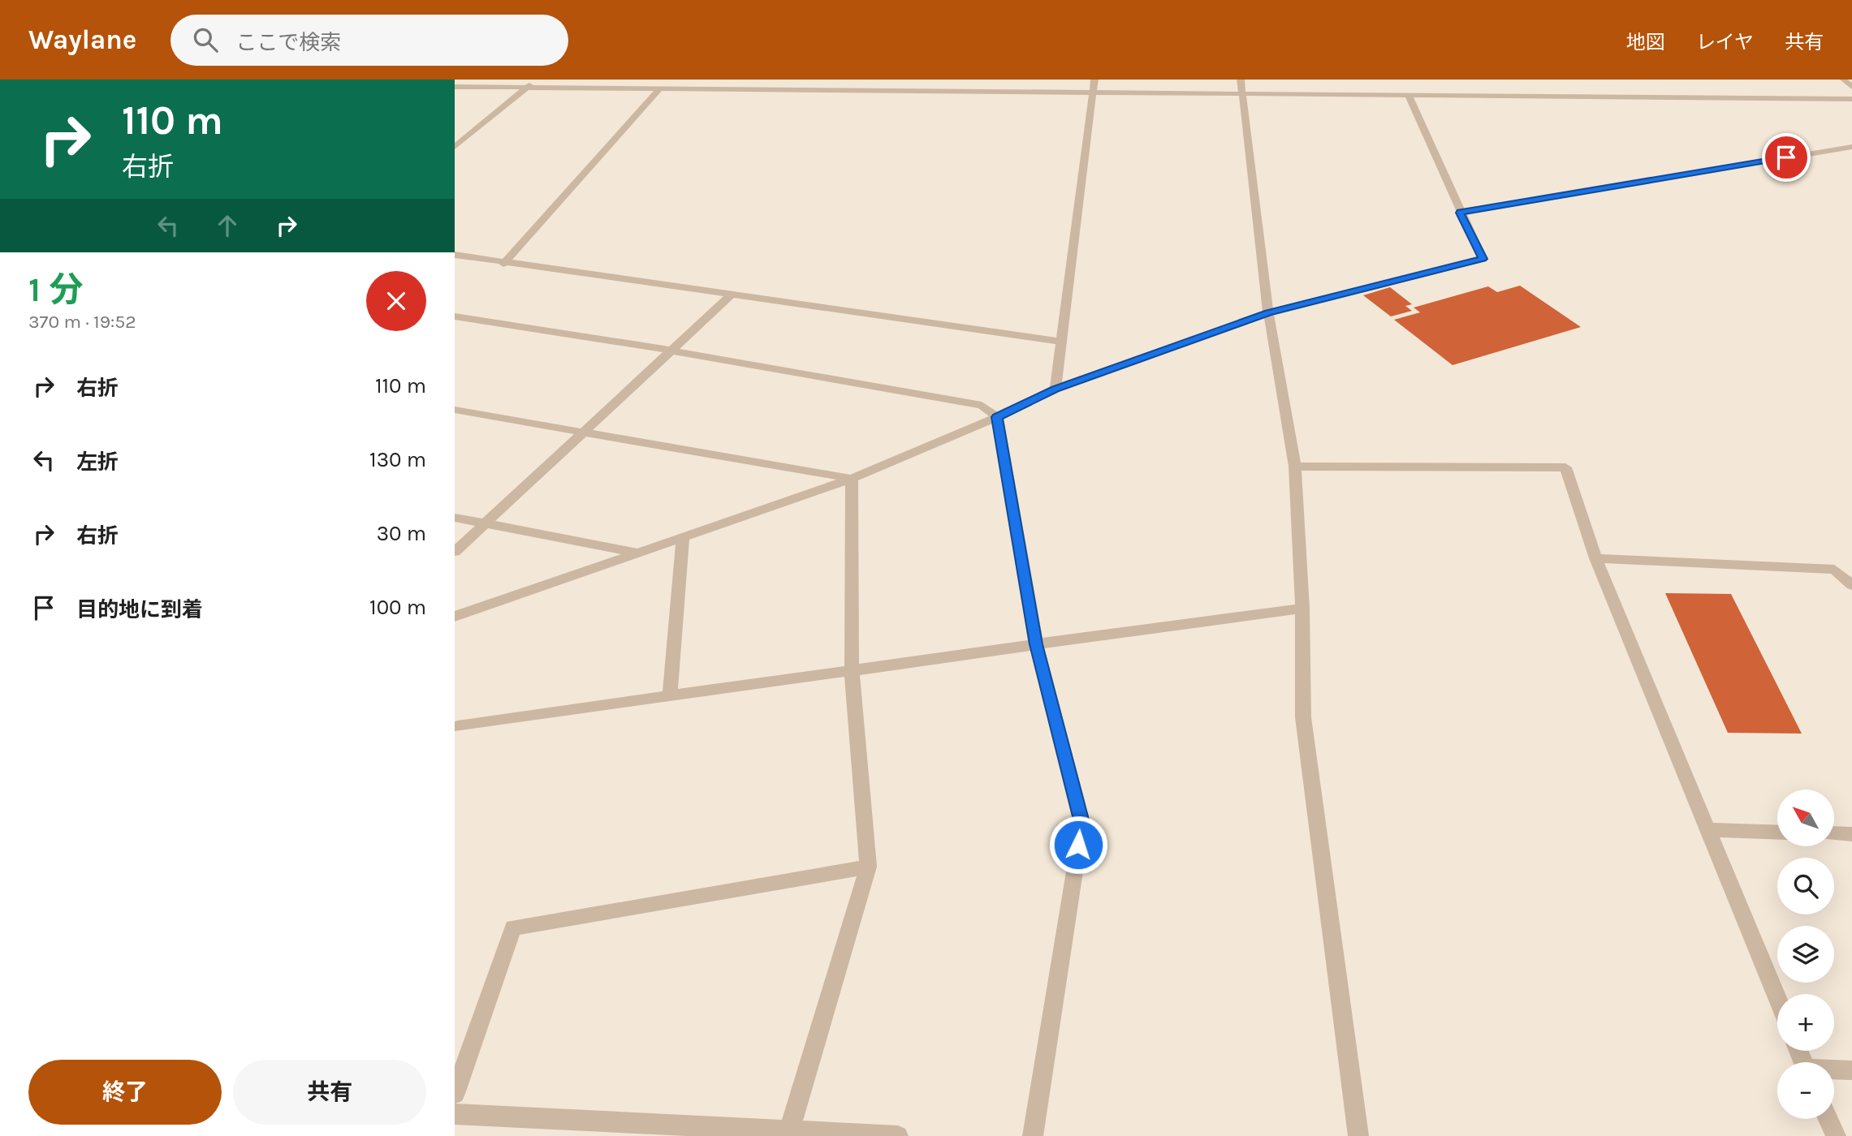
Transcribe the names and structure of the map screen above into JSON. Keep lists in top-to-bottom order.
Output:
{
  "north": "top left",
  "page": {
    "header": "Waylane",
    "search": "ここで検索",
    "nav": ["地図", "レイヤ", "共有"],
    "turn": ["110 m", "右折"],
    "heading": ["1 分", "370 m · 19:52"],
    "list": [
      {
        "name": "右折",
        "value": "110 m"
      },
      {
        "name": "左折",
        "value": "130 m"
      },
      {
        "name": "右折",
        "value": "30 m"
      },
      {
        "name": "目的地に到着",
        "value": "100 m"
      }
    ],
    "map_buttons": ["+", "−"],
    "buttons": ["終了", "共有"]
  }
}
